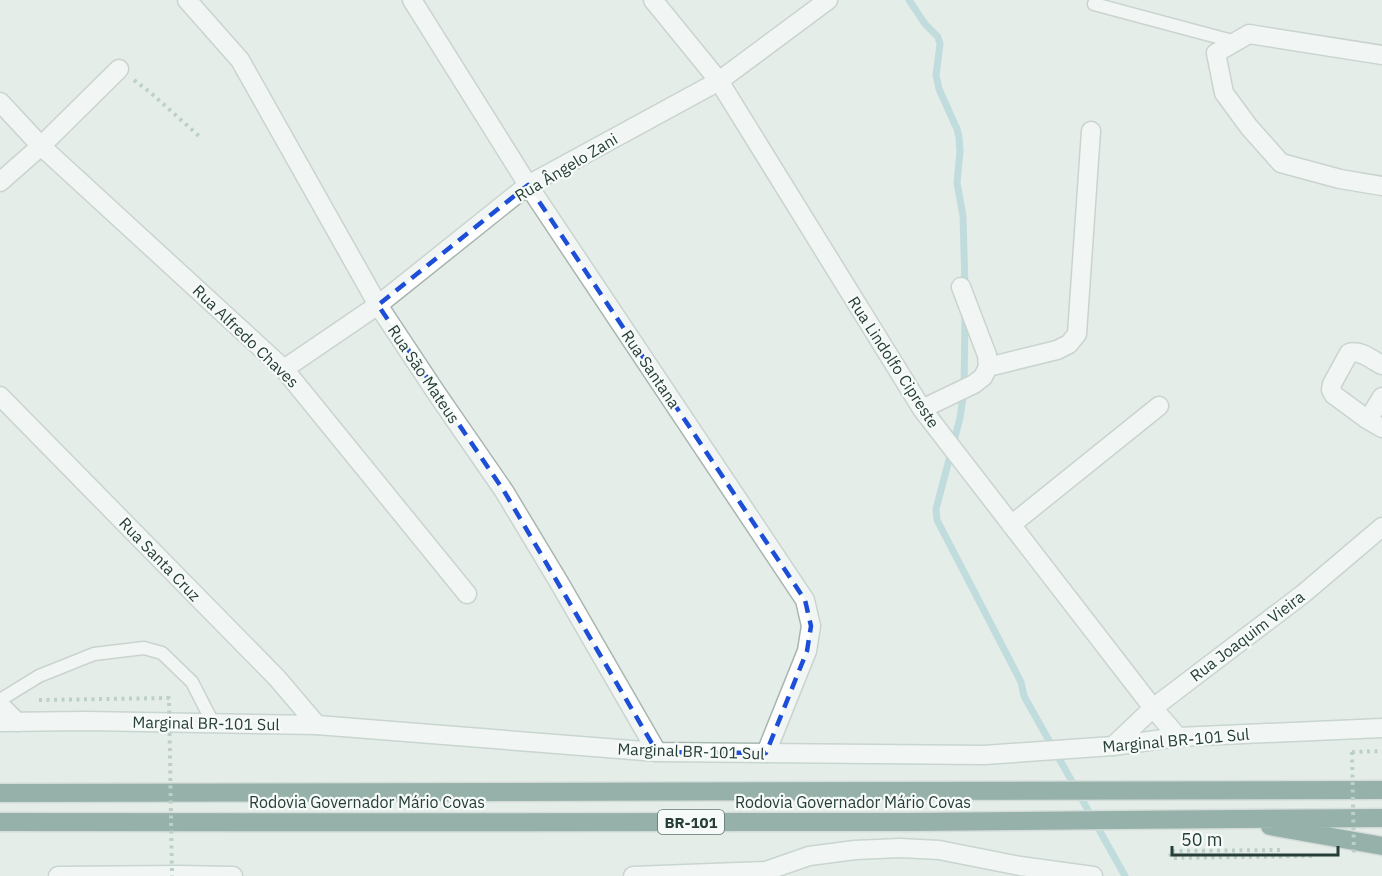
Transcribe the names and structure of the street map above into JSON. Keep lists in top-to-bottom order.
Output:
{
  "streets": {
    "highway": ["Rodovia Governador Mário Covas", "BR-101"],
    "street": [
      "Rua Ângelo Zani",
      "Rua Alfredo Chaves",
      "Rua Lindolfo Cipreste",
      "Rua Santana",
      "Rua São Mateus",
      "Rua Santa Cruz",
      "Rua Joaquim Vieira",
      "Marginal BR-101 Sul"
    ]
  },
  "crossings": [
    ["Rua Ângelo Zani", "Rua Alfredo Chaves"],
    ["Rua Ângelo Zani", "Rua Lindolfo Cipreste"],
    ["Rua Ângelo Zani", "Rua Santana"],
    ["Rua Ângelo Zani", "Rua São Mateus"],
    ["Rua Lindolfo Cipreste", "Rua Joaquim Vieira"],
    ["Rua Lindolfo Cipreste", "Marginal BR-101 Sul"],
    ["Rua Santana", "Marginal BR-101 Sul"],
    ["Rua São Mateus", "Marginal BR-101 Sul"],
    ["Rua Santa Cruz", "Marginal BR-101 Sul"],
    ["Rua Joaquim Vieira", "Marginal BR-101 Sul"]
  ],
  "scale_bar": "50 m"
}
